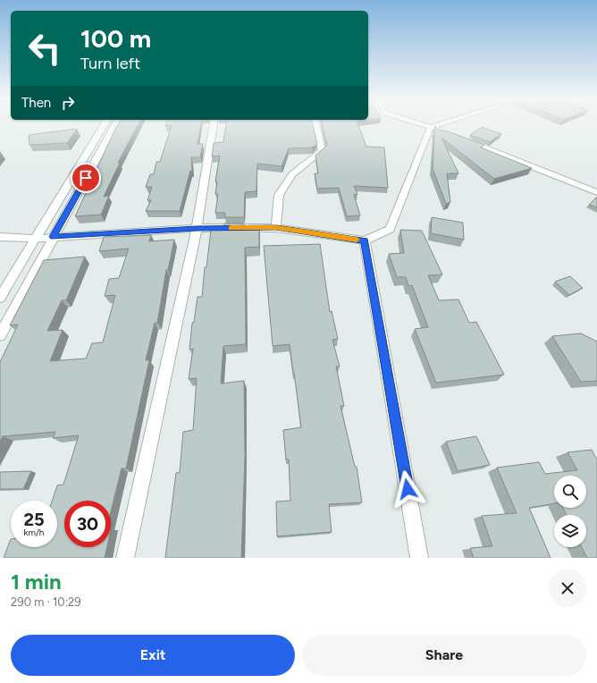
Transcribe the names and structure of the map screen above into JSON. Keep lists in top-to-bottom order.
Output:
{
  "page": {
    "turn": ["100 m", "Turn left"],
    "then": "Then",
    "speed": "25 km/h",
    "limit": "30",
    "heading": ["1 min", "290 m · 10:29"],
    "buttons": ["Exit", "Share"]
  }
}
